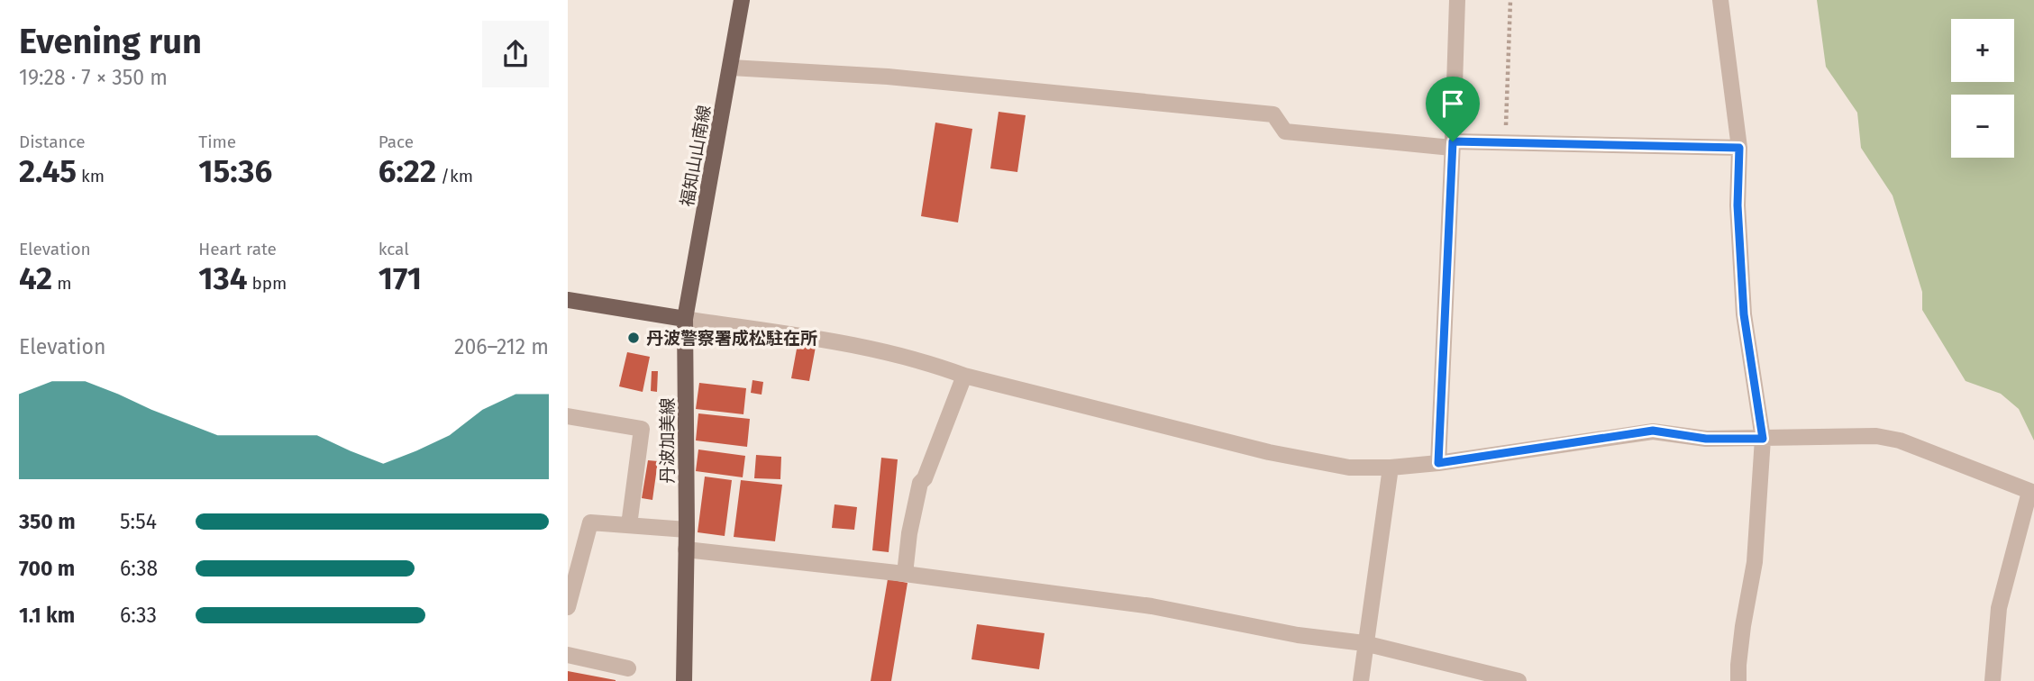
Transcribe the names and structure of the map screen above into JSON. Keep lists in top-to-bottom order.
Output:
{
  "streets": {
    "main road": ["福知山山南線", "丹波加美線"]
  },
  "crossings": [
    ["福知山山南線", "丹波加美線"]
  ],
  "places": ["丹波警察署成松駐在所"],
  "page": {
    "heading": ["Evening run", "19:28 · 7 × 350 m"],
    "map_buttons": ["+", "−"],
    "stats": [
      ["Distance", "2.45 km"],
      ["Time", "15:36"],
      ["Pace", "6:22 /km"],
      ["Elevation", "42 m"],
      ["Heart rate", "134 bpm"],
      ["kcal", "171"]
    ],
    "chart": ["Elevation", "206–212 m"],
    "list": [
      {
        "name": "350 m",
        "note": "5:54"
      },
      {
        "name": "700 m",
        "note": "6:38"
      },
      {
        "name": "1.1 km",
        "note": "6:33"
      }
    ]
  }
}
